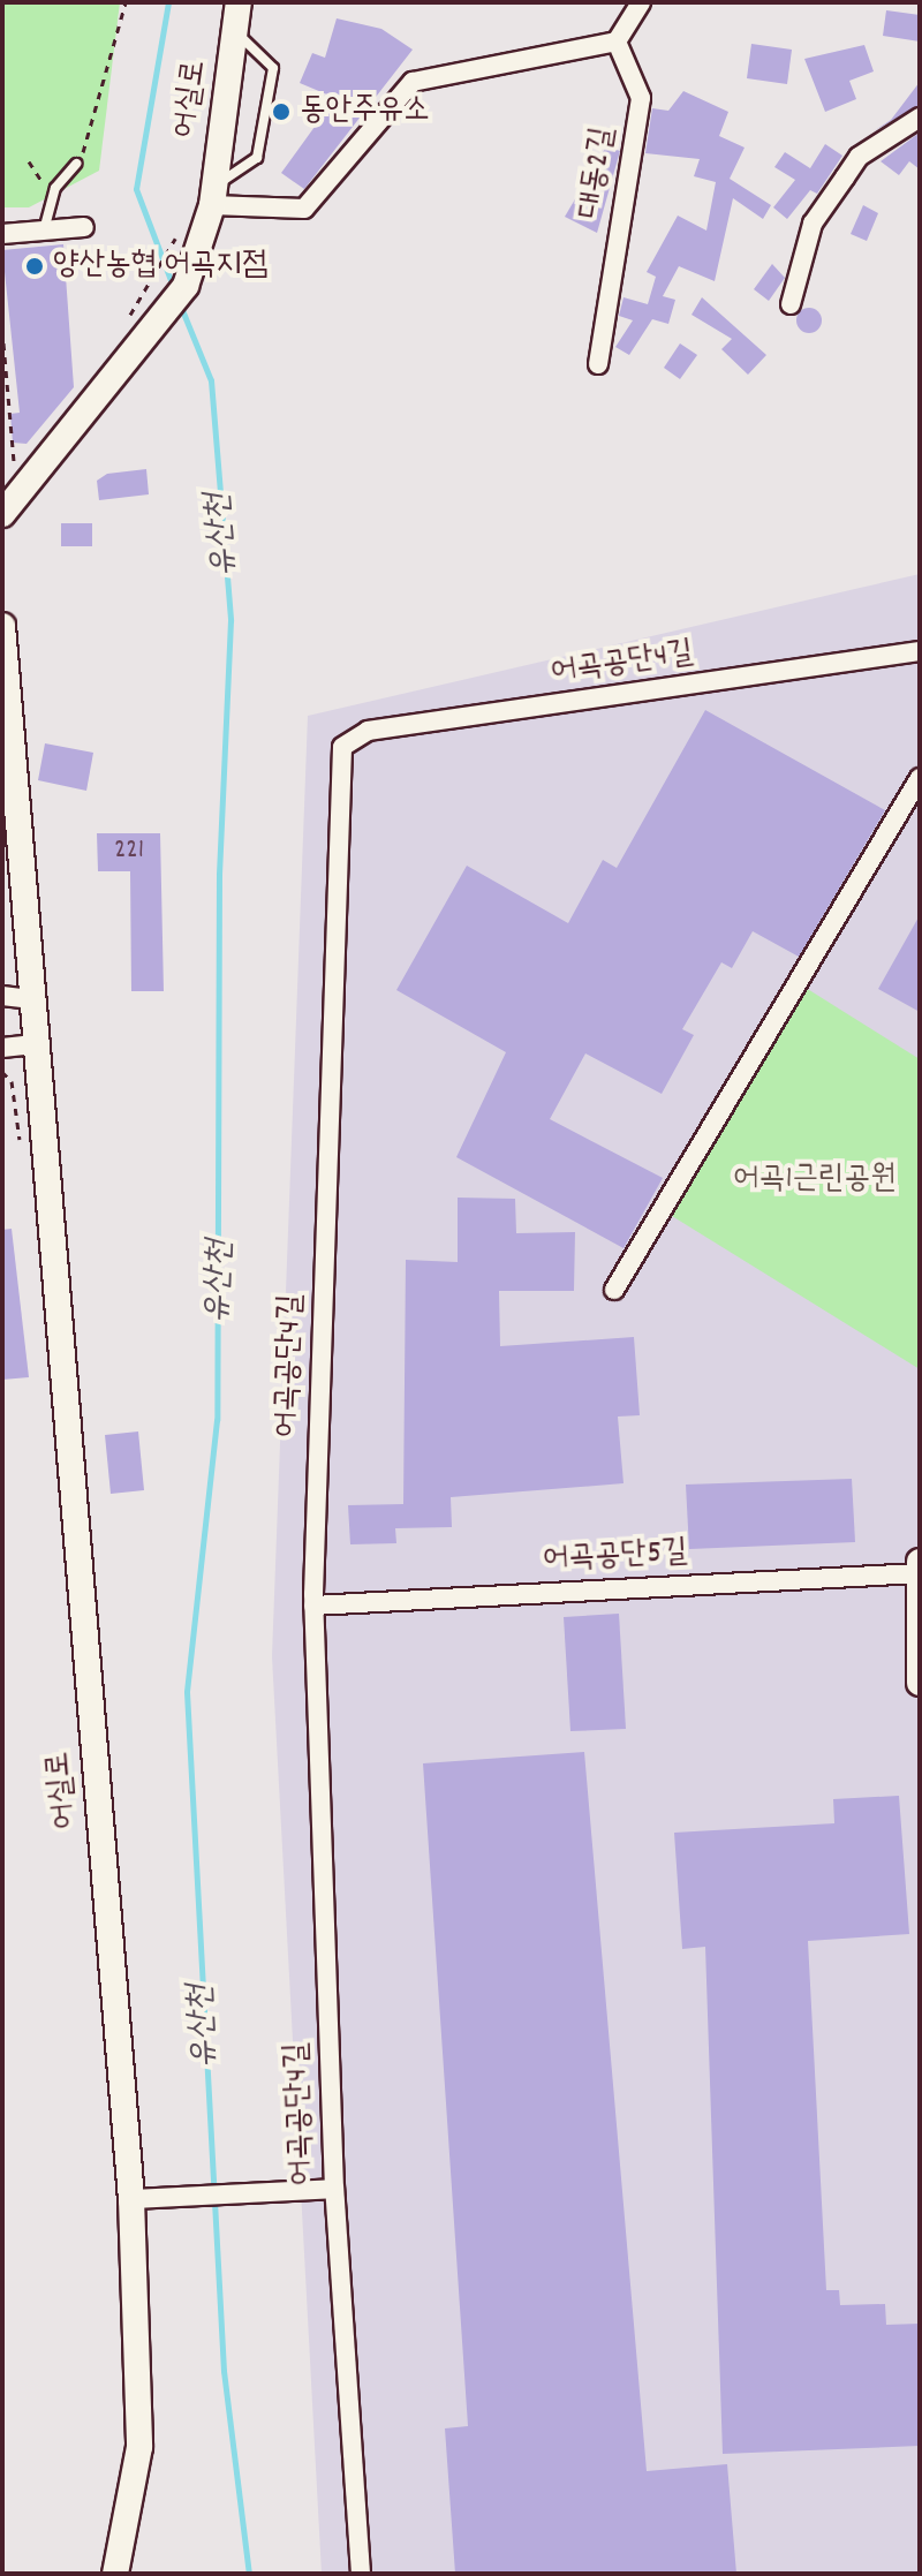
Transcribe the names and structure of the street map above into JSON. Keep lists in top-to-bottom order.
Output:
{
  "streets": {
    "main road": ["어실로"],
    "street": ["대동2길", "어곡공단4길", "어곡공단5길"]
  },
  "crossings": [
    ["어곡공단4길", "어곡공단5길"]
  ],
  "water": ["유산천"],
  "parks": ["어곡1근린공원"],
  "places": ["동안주유소", "양산농협 어곡지점"],
  "house_numbers": ["221"]
}
